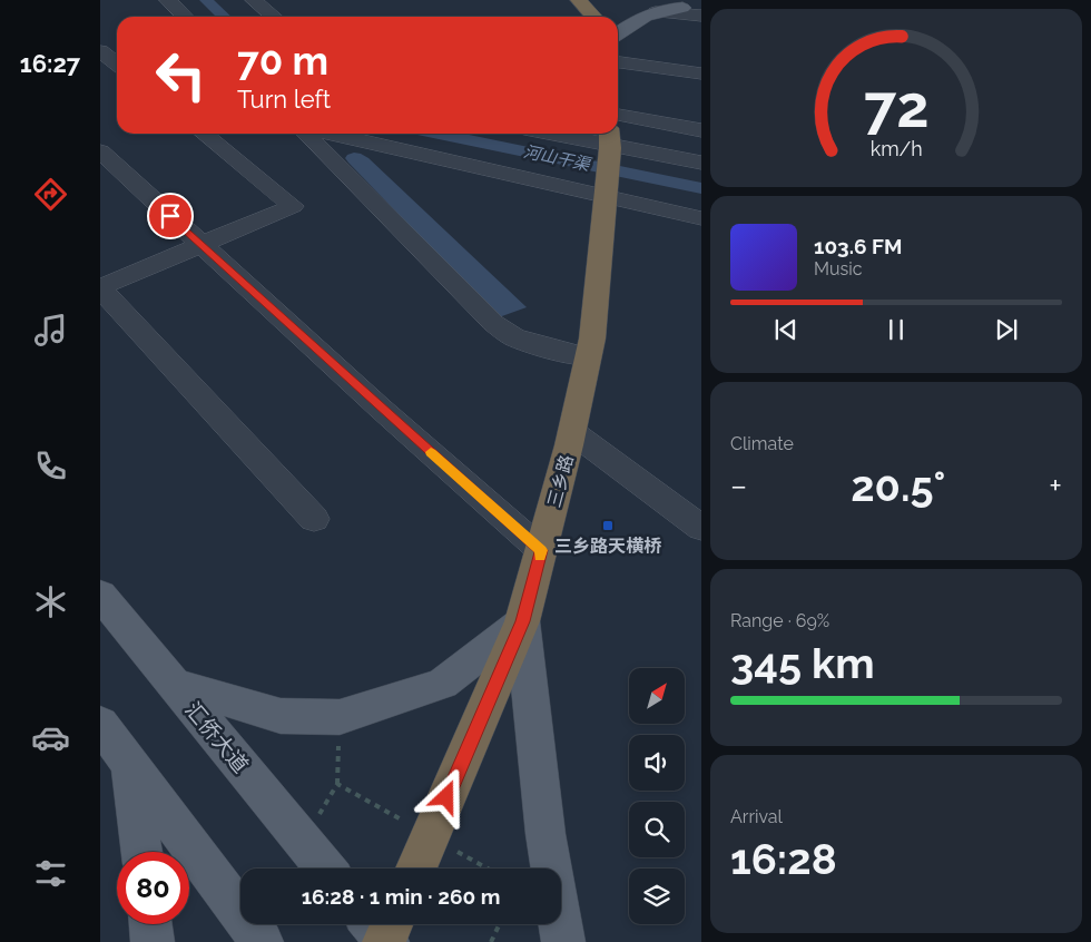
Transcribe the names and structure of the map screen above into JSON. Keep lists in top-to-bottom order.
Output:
{
  "streets": {
    "highway": ["三乡路"],
    "main road": ["汇侨大道"]
  },
  "water": ["河山干渠"],
  "places": {
    "transit": ["三乡路天横桥"]
  },
  "north": "top right",
  "page": {
    "tabs": "16:27",
    "turn": ["70 m", "Turn left"],
    "song": ["103.6 FM", "Music"],
    "tile": [
      "Climate",
      ["Range · 69%", "345 km"],
      ["Arrival", "16:28"]
    ],
    "heat": ["−", "20.5°", "+"],
    "limit": "80",
    "trip": "16:28 · 1 min · 260 m",
    "gauge": ["72", "km/h"]
  }
}
